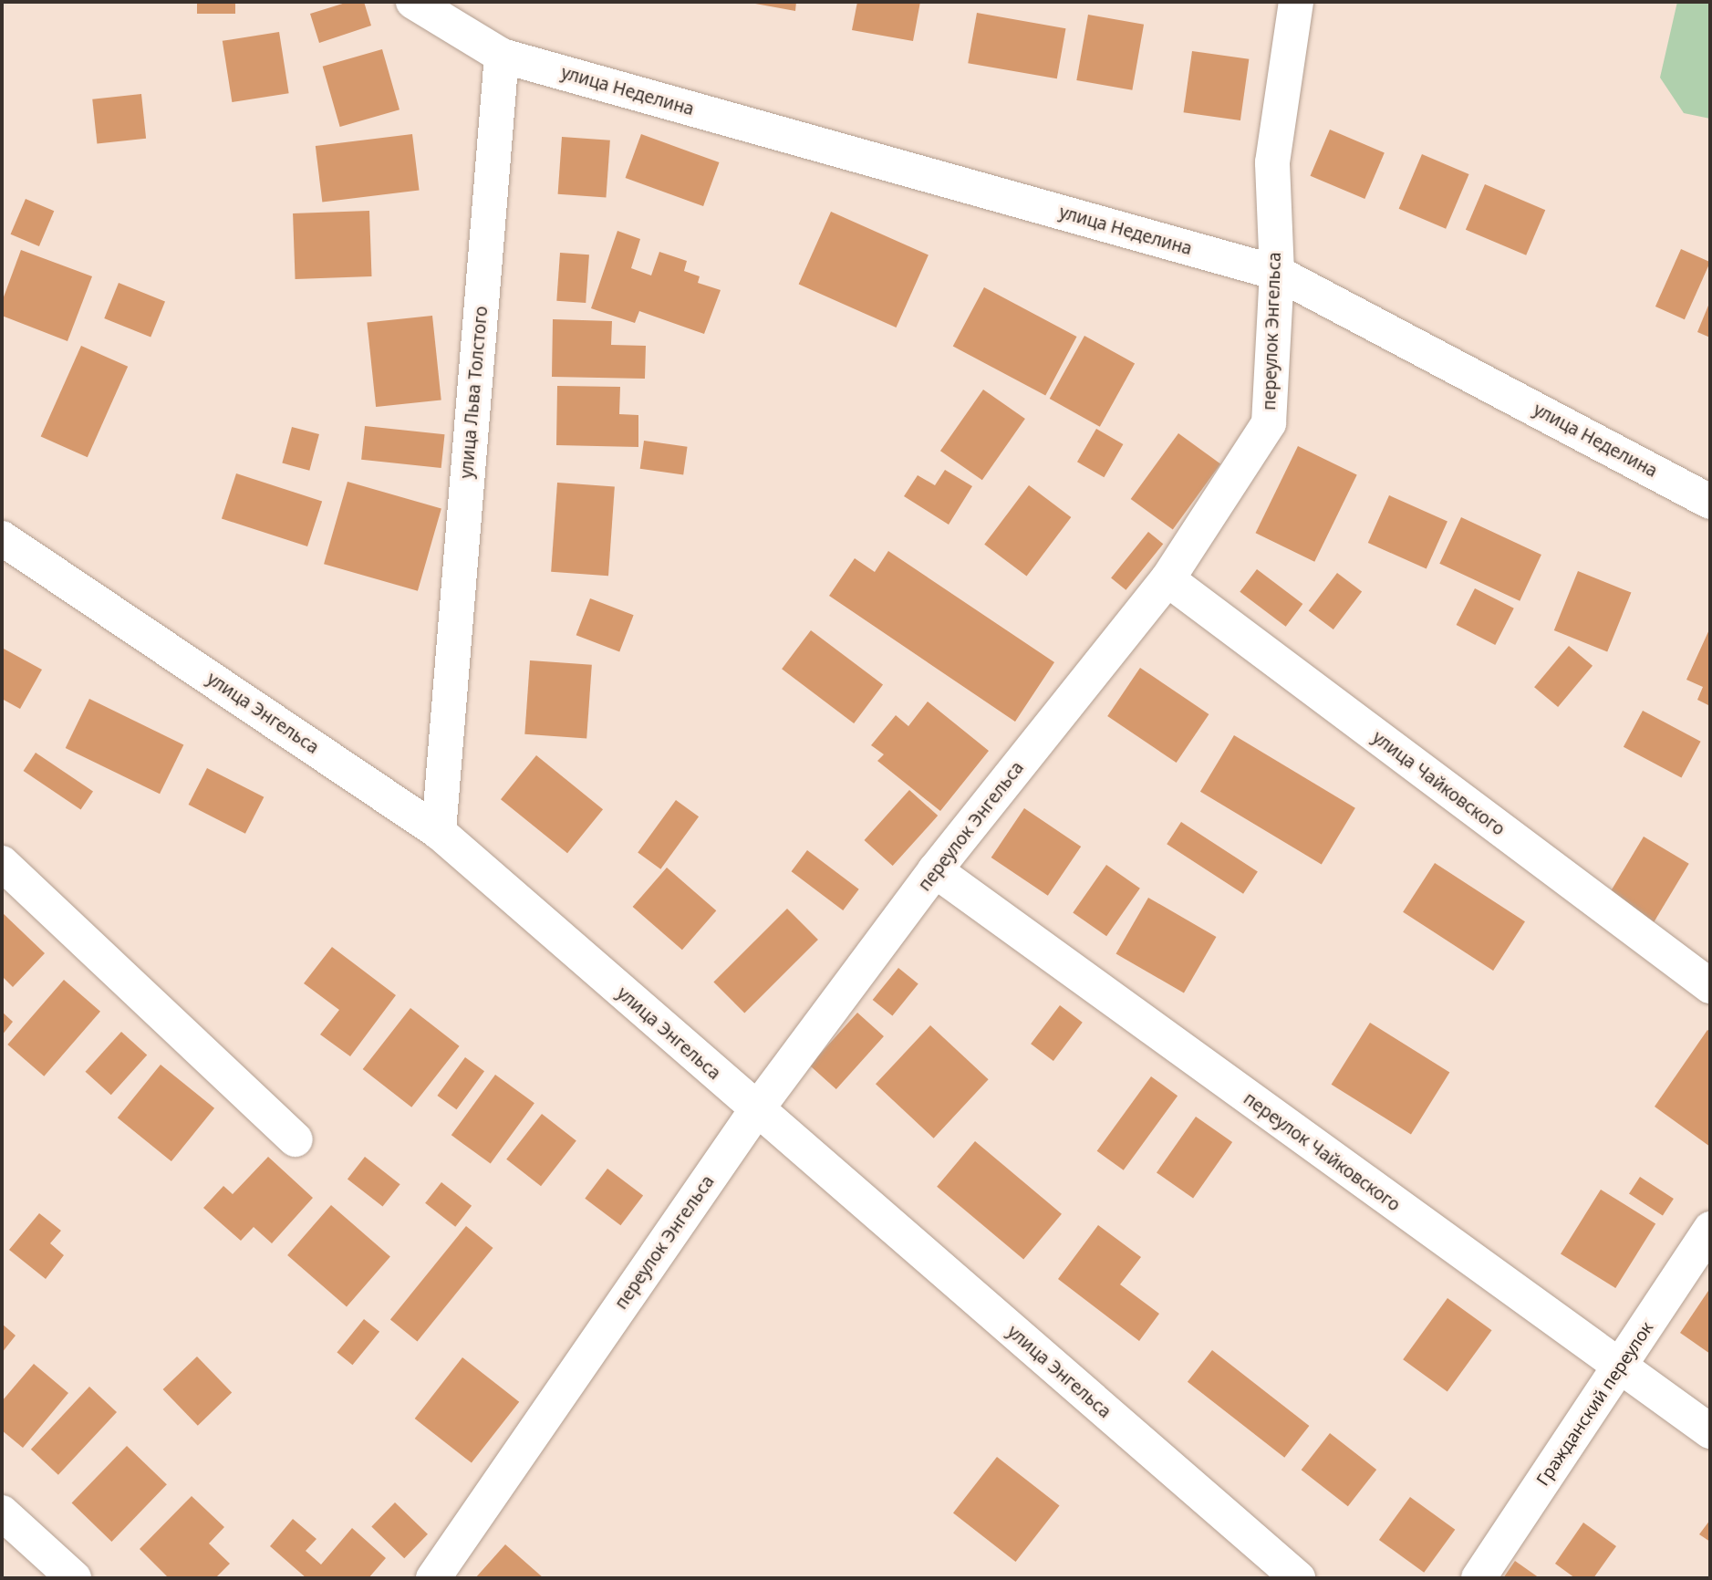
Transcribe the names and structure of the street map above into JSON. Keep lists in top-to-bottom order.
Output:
{
  "streets": {
    "street": [
      "улица Неделина",
      "переулок Энгельса",
      "улица Льва Толстого",
      "улица Энгельса",
      "улица Чайковского",
      "переулок Чайковского",
      "Гражданский переулок"
    ]
  },
  "crossings": [
    ["улица Неделина", "переулок Энгельса"],
    ["улица Неделина", "улица Льва Толстого"],
    ["переулок Энгельса", "улица Энгельса"],
    ["переулок Энгельса", "улица Чайковского"],
    ["переулок Энгельса", "переулок Чайковского"],
    ["улица Льва Толстого", "улица Энгельса"],
    ["переулок Чайковского", "Гражданский переулок"]
  ]
}
